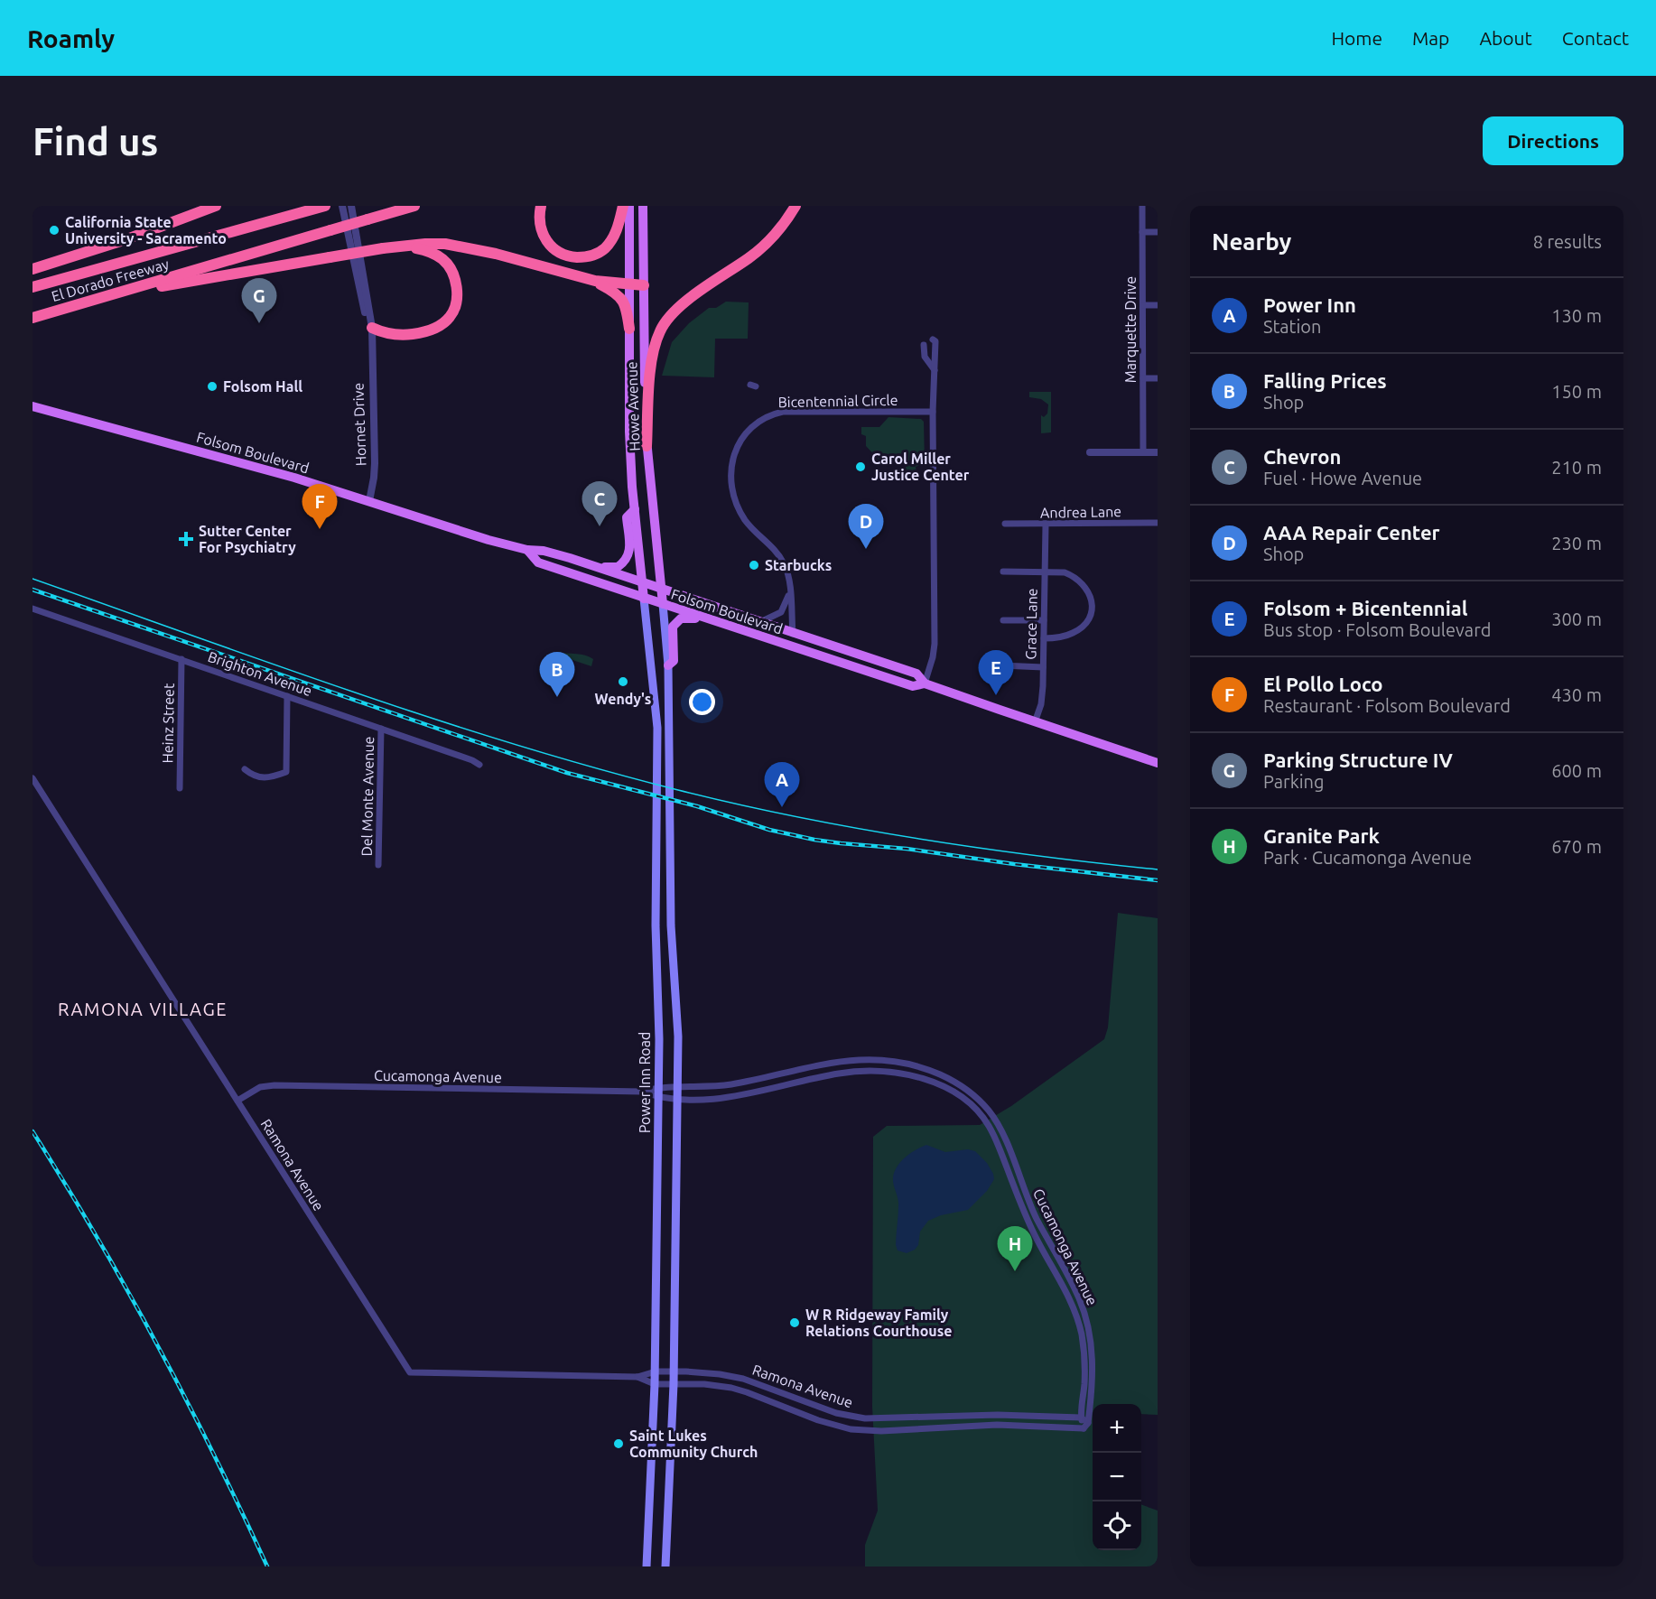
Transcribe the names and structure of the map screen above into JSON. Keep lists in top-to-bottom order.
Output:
{
  "streets": {
    "highway": ["El Dorado Freeway"],
    "main road": ["Howe Avenue", "Folsom Boulevard", "Power Inn Road"],
    "street": [
      "Marquette Drive",
      "Bicentennial Circle",
      "Hornet Drive",
      "Andrea Lane",
      "Grace Lane",
      "Brighton Avenue",
      "Heinz Street",
      "Del Monte Avenue",
      "Cucamonga Avenue",
      "Ramona Avenue"
    ]
  },
  "crossings": [
    ["Bicentennial Circle", "Folsom Boulevard"],
    ["Howe Avenue", "Folsom Boulevard"],
    ["Howe Avenue", "Power Inn Road"],
    ["Hornet Drive", "Folsom Boulevard"],
    ["Folsom Boulevard", "Grace Lane"],
    ["Folsom Boulevard", "Power Inn Road"],
    ["Andrea Lane", "Grace Lane"],
    ["Brighton Avenue", "Heinz Street"],
    ["Brighton Avenue", "Del Monte Avenue"],
    ["Cucamonga Avenue", "Power Inn Road"],
    ["Cucamonga Avenue", "Ramona Avenue"],
    ["Power Inn Road", "Ramona Avenue"]
  ],
  "districts": ["RAMONA VILLAGE"],
  "places": {
    "other": [
      "California State University - Sacramento",
      "Folsom Hall",
      "Carol Miller Justice Center",
      "Starbucks",
      "Wendy's",
      "W R Ridgeway Family Relations Courthouse",
      "Saint Lukes Community Church"
    ],
    "health": ["Sutter Center For Psychiatry"]
  },
  "page": {
    "header": "Roamly",
    "nav": [
      "Home",
      "Map",
      "About",
      "Contact"
    ],
    "buttons": "Directions",
    "title": "Find us",
    "heading": ["Nearby", "8 results"],
    "list": [
      {
        "mark": "A",
        "name": "Power Inn",
        "note": "Station",
        "value": "130 m"
      },
      {
        "mark": "B",
        "name": "Falling Prices",
        "note": "Shop",
        "value": "150 m"
      },
      {
        "mark": "C",
        "name": "Chevron",
        "note": "Fuel · Howe Avenue",
        "value": "210 m"
      },
      {
        "mark": "D",
        "name": "AAA Repair Center",
        "note": "Shop",
        "value": "230 m"
      },
      {
        "mark": "E",
        "name": "Folsom + Bicentennial",
        "note": "Bus stop · Folsom Boulevard",
        "value": "300 m"
      },
      {
        "mark": "F",
        "name": "El Pollo Loco",
        "note": "Restaurant · Folsom Boulevard",
        "value": "430 m"
      },
      {
        "mark": "G",
        "name": "Parking Structure IV",
        "note": "Parking",
        "value": "600 m"
      },
      {
        "mark": "H",
        "name": "Granite Park",
        "note": "Park · Cucamonga Avenue",
        "value": "670 m"
      }
    ],
    "pins": [
      "G",
      "C",
      "F",
      "D",
      "E",
      "B",
      "A",
      "H"
    ],
    "map_buttons": ["+", "−"]
  }
}
